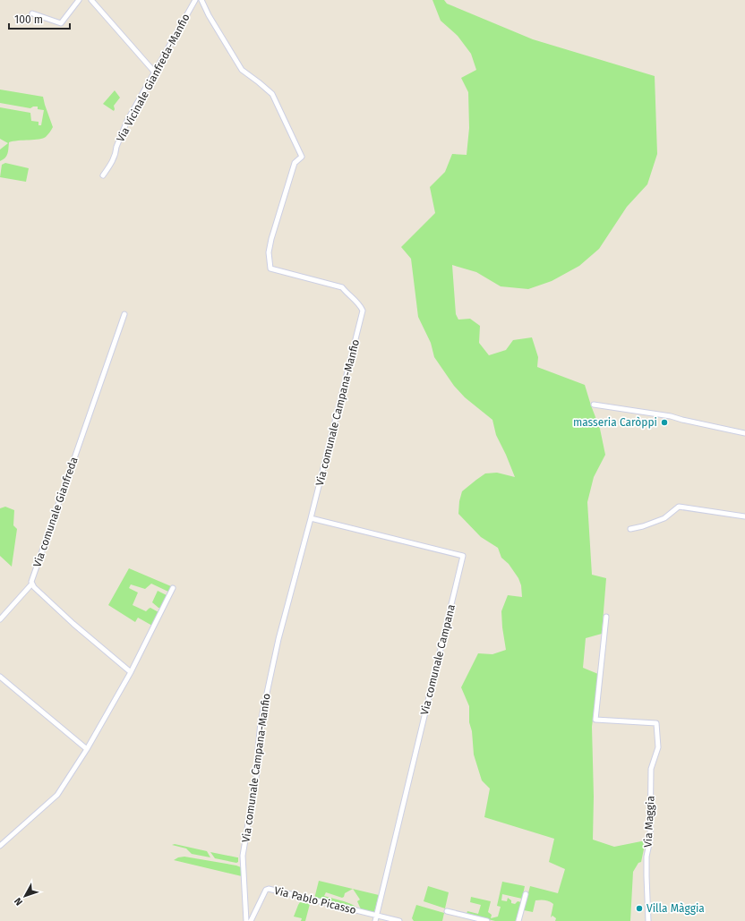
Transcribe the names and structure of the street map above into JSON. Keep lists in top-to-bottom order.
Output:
{
  "streets": {
    "street": [
      "Via Vicinale Gianfreda-Manfio",
      "Via comunale Campana-Manfio",
      "Via comunale Gianfreda",
      "Via comunale Campana",
      "Via Maggia",
      "Via Pablo Picasso"
    ]
  },
  "crossings": [
    ["Via comunale Campana-Manfio", "Via comunale Campana"],
    ["Via comunale Campana", "Via Pablo Picasso"]
  ],
  "places": ["masseria Caròppi", "Villa Màggia"],
  "scale_bar": "100 m",
  "north": "bottom left"
}
